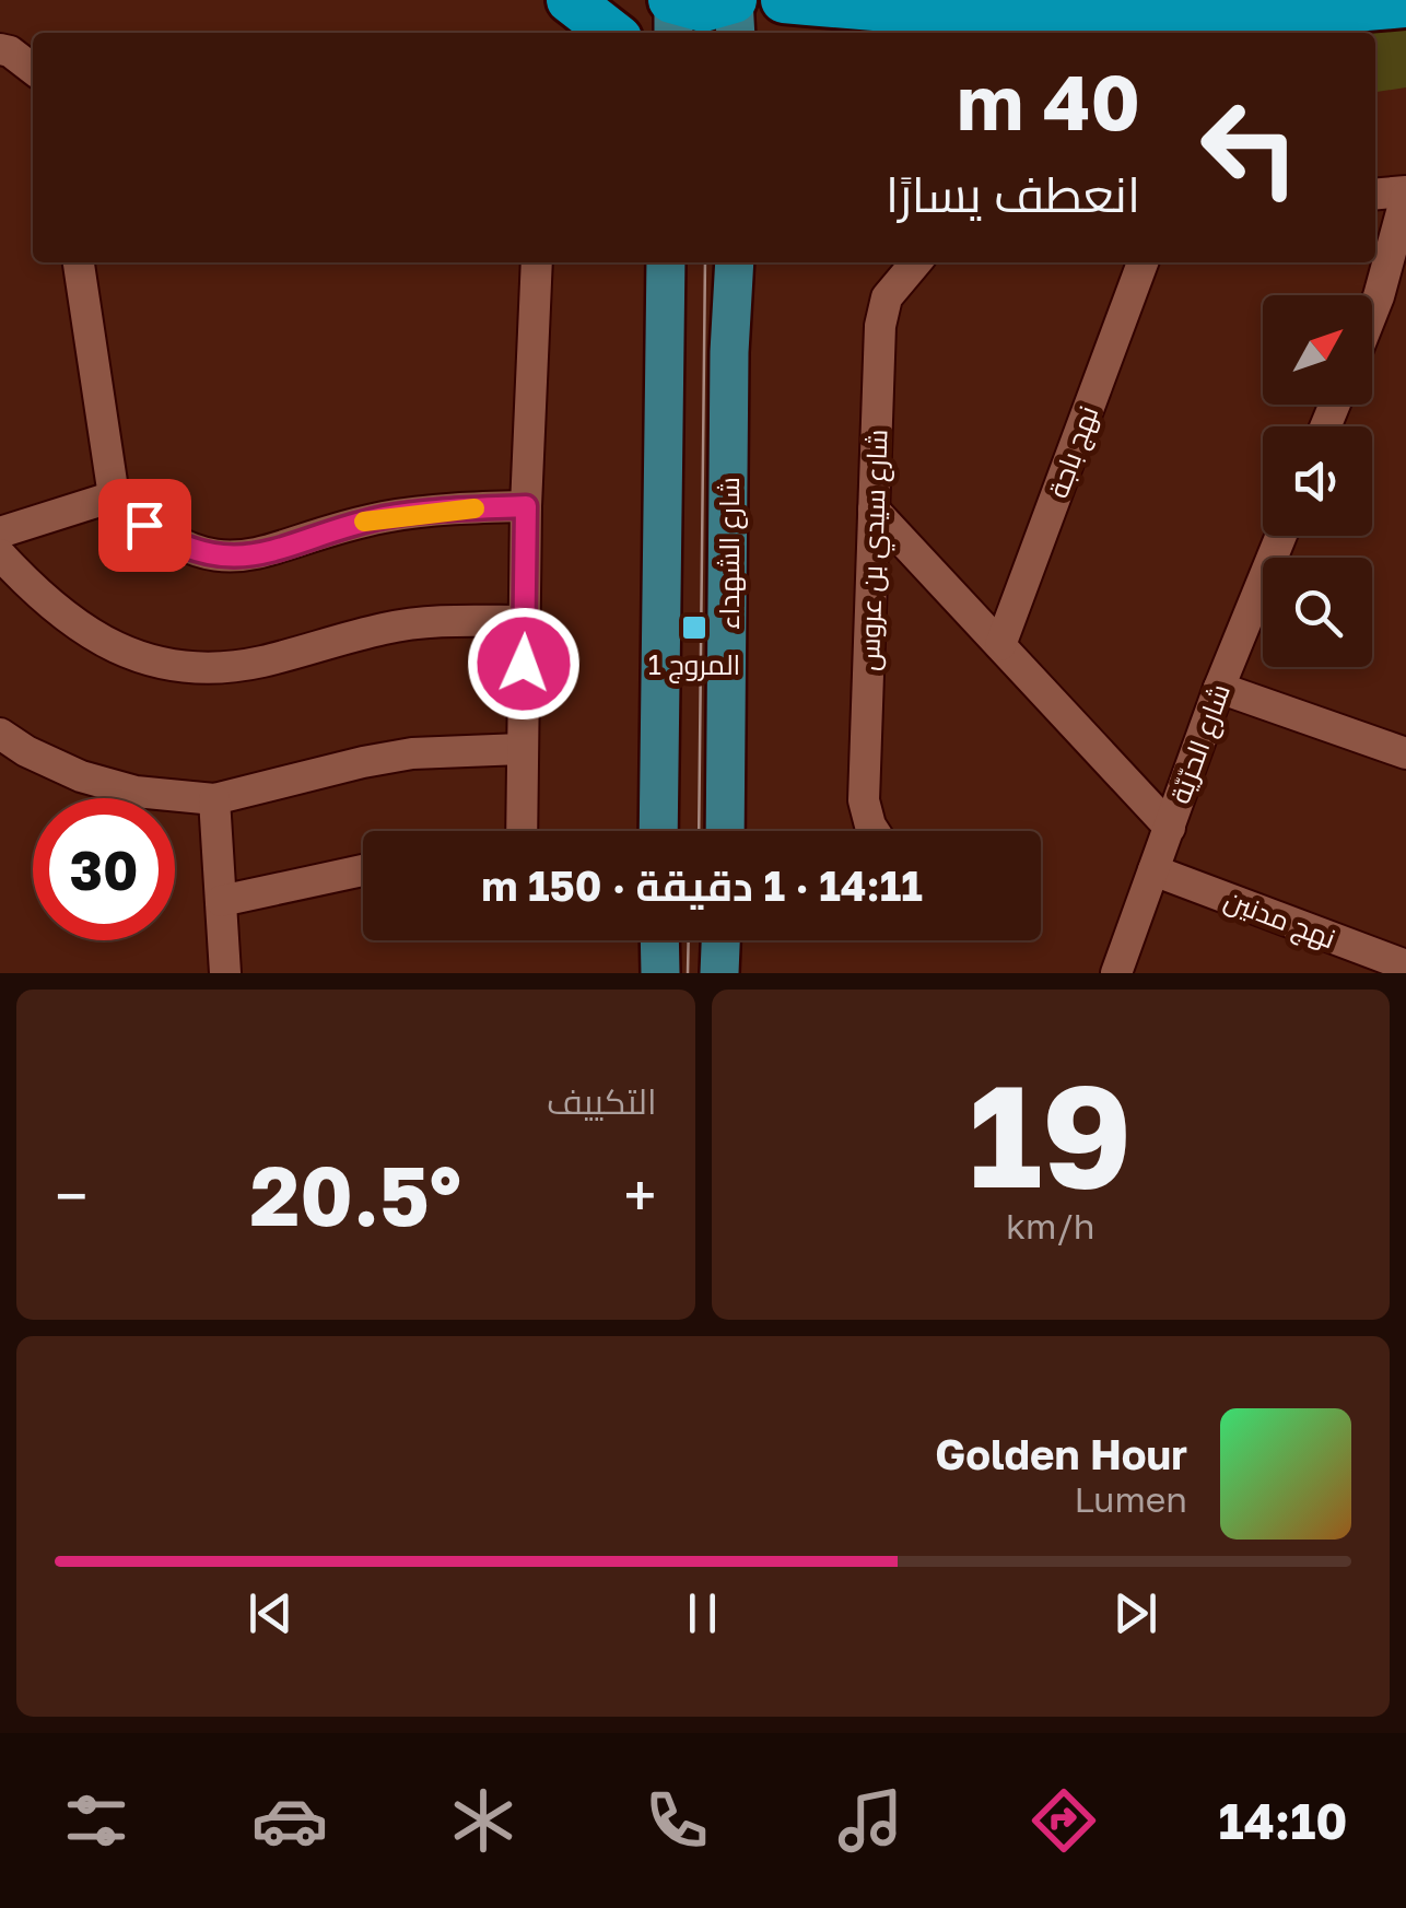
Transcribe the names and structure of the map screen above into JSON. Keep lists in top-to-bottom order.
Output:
{
  "streets": {
    "main road": ["شارع الشهداء"],
    "street": [
      "نهج باجة",
      "شارع سيدي بن عروس",
      "شارع الحرّيّة",
      "نهج مدنين"
    ]
  },
  "crossings": [
    ["شارع الحرّيّة", "نهج مدنين"]
  ],
  "places": {
    "transit": ["المروج 1"]
  },
  "north": "top right",
  "page": {
    "turn": ["40 m", "انعطف يسارًا"],
    "limit": "30",
    "trip": "14:11 · 1 دقيقة · 150 m",
    "tile": [
      ["19", "km/h"],
      "التكييف"
    ],
    "heat": ["−", "20.5°", "+"],
    "song": ["Golden Hour", "Lumen"],
    "tabs": "14:10"
  }
}
